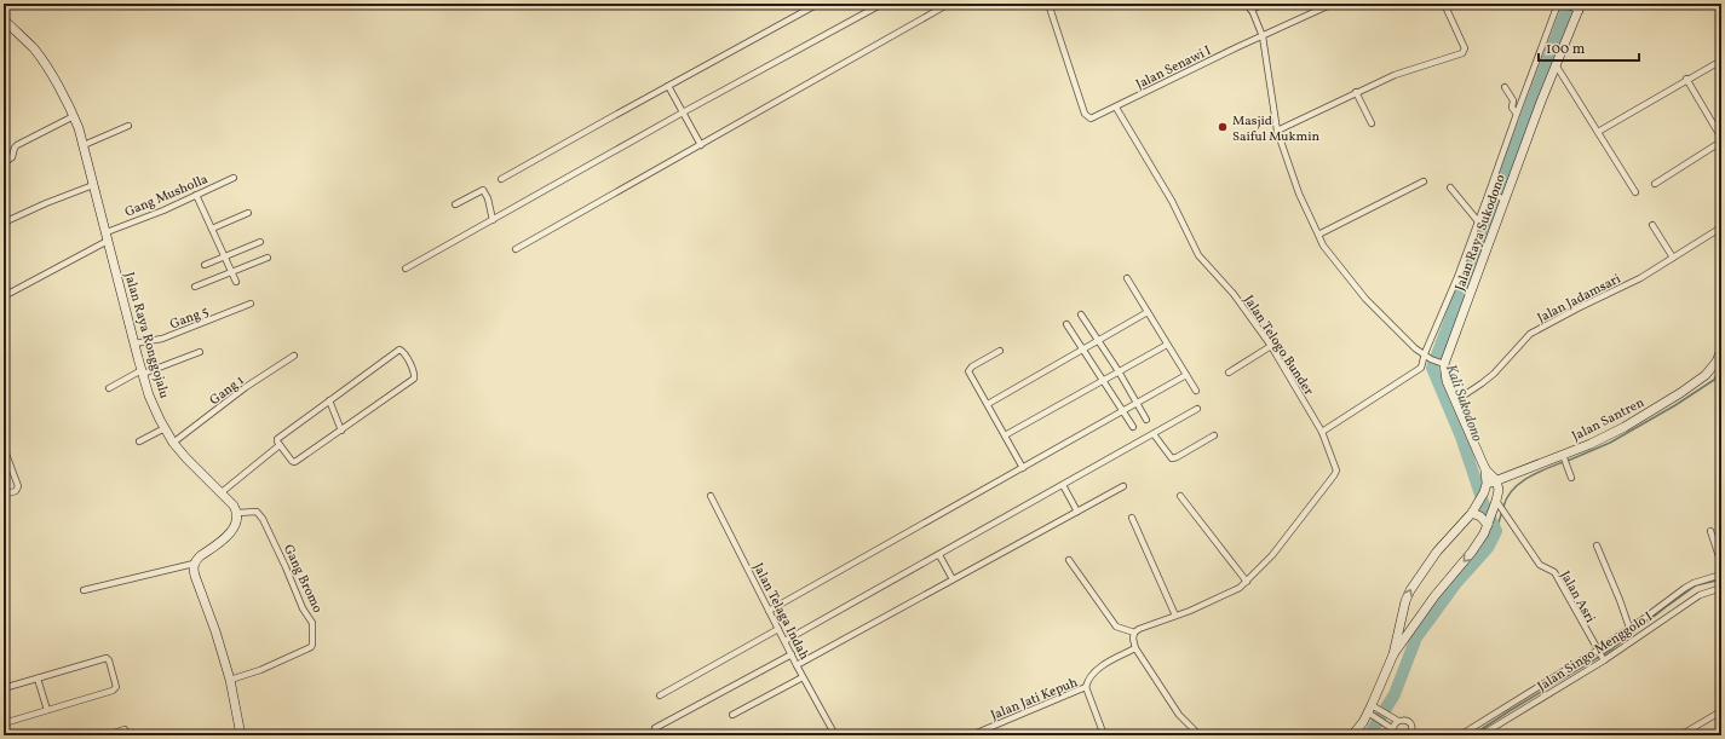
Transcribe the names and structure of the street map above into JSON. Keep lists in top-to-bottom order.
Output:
{
  "streets": {
    "street": [
      "Jalan Senawi I",
      "Gang Musholla",
      "Jalan Raya Sukodono",
      "Jalan Jadamsari",
      "Gang 5",
      "Jalan Raya Ronggojalu",
      "Jalan Telogo Bunder",
      "Gang 1",
      "Jalan Santren",
      "Gang Bromo",
      "Jalan Asri",
      "Jalan Telaga Indah",
      "Jalan Singo Menggolo I",
      "Jalan Jati Kepuh"
    ]
  },
  "crossings": [
    ["Jalan Senawi I", "Jalan Telogo Bunder"],
    ["Gang Musholla", "Jalan Raya Ronggojalu"],
    ["Gang 5", "Jalan Raya Ronggojalu"],
    ["Jalan Raya Ronggojalu", "Gang 1"],
    ["Jalan Raya Ronggojalu", "Gang Bromo"],
    ["Jalan Asri", "Jalan Singo Menggolo I"]
  ],
  "water": ["Kali Sukodono"],
  "places": ["Masjid Saiful Mukmin"],
  "scale_bar": "100 m"
}
